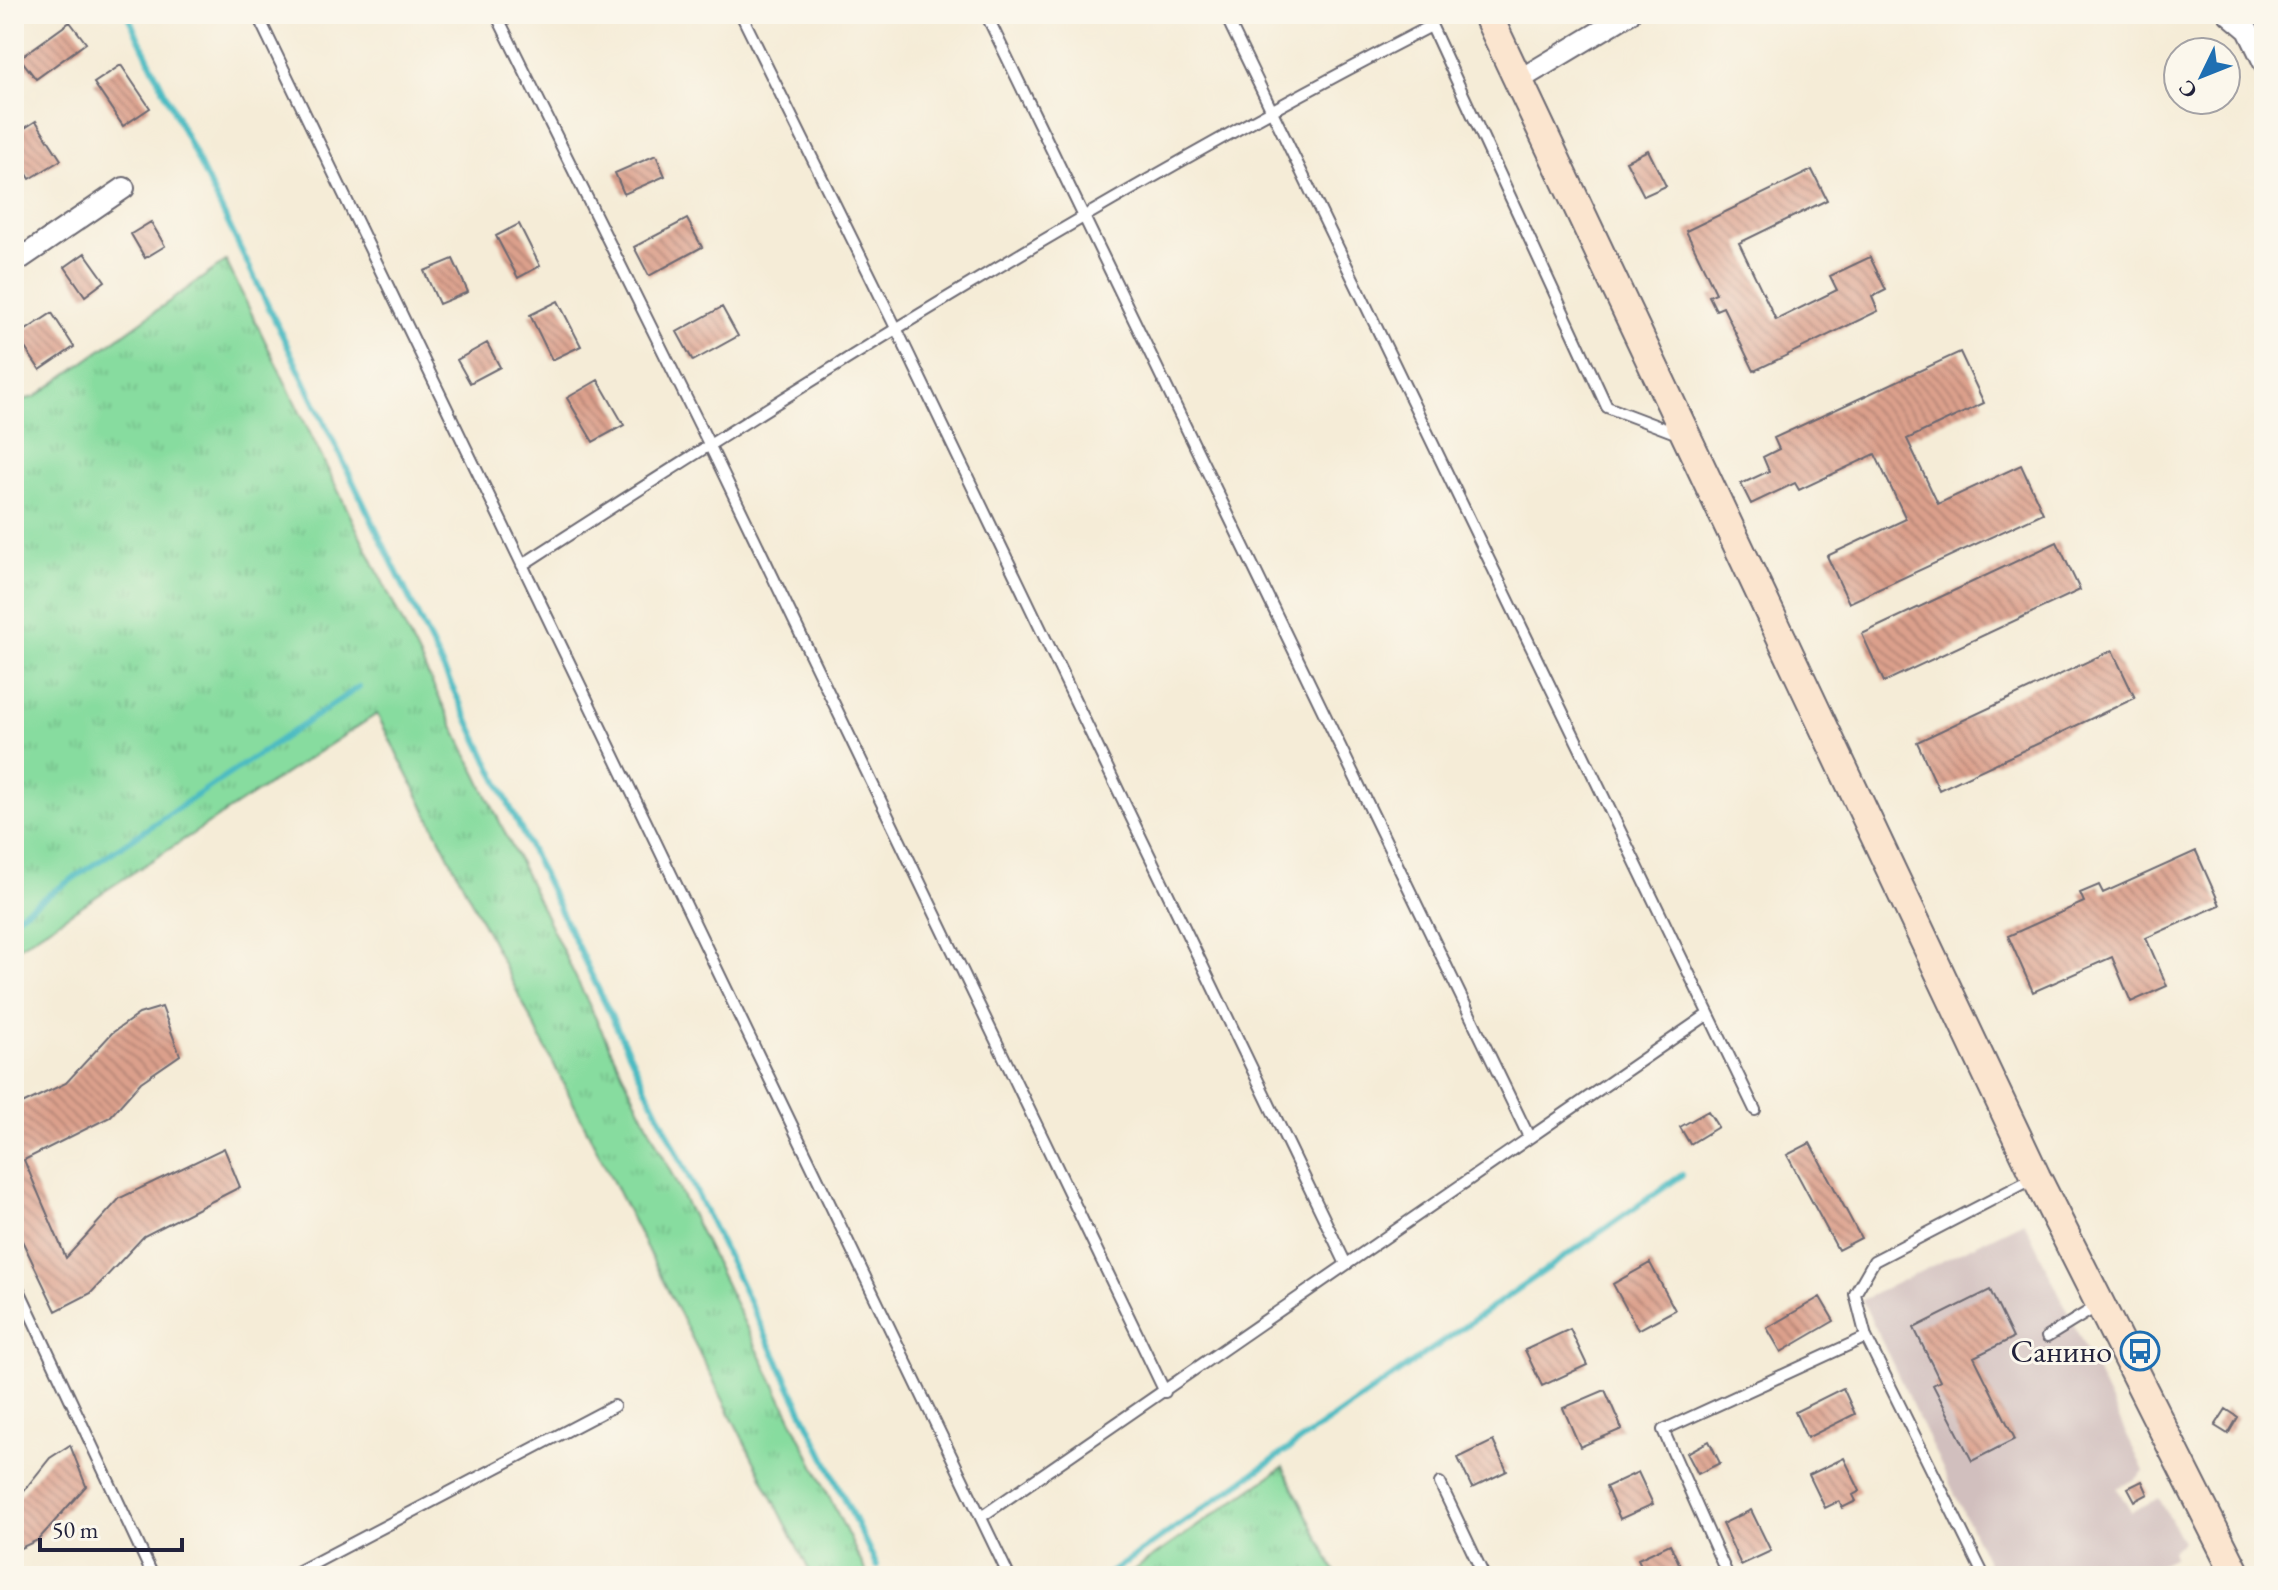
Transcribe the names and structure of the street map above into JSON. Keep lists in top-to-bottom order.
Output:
{
  "places": {
    "bus stop": ["Санино"]
  },
  "scale_bar": "50 m",
  "north": "bottom left"
}
